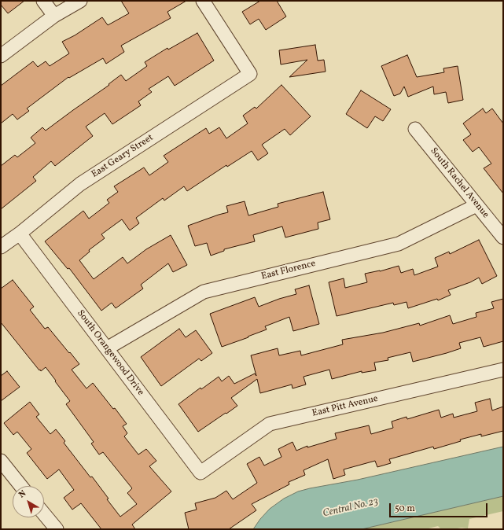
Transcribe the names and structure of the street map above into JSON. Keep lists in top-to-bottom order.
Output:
{
  "streets": {
    "street": [
      "East Geary Street",
      "South Rachel Avenue",
      "East Florence",
      "South Orangewood Drive",
      "East Pitt Avenue"
    ]
  },
  "crossings": [
    ["East Geary Street", "South Orangewood Drive"],
    ["South Rachel Avenue", "East Florence"],
    ["East Florence", "South Orangewood Drive"],
    ["South Orangewood Drive", "East Pitt Avenue"]
  ],
  "water": ["Central No. 23"],
  "scale_bar": "50 m",
  "north": "top left"
}
